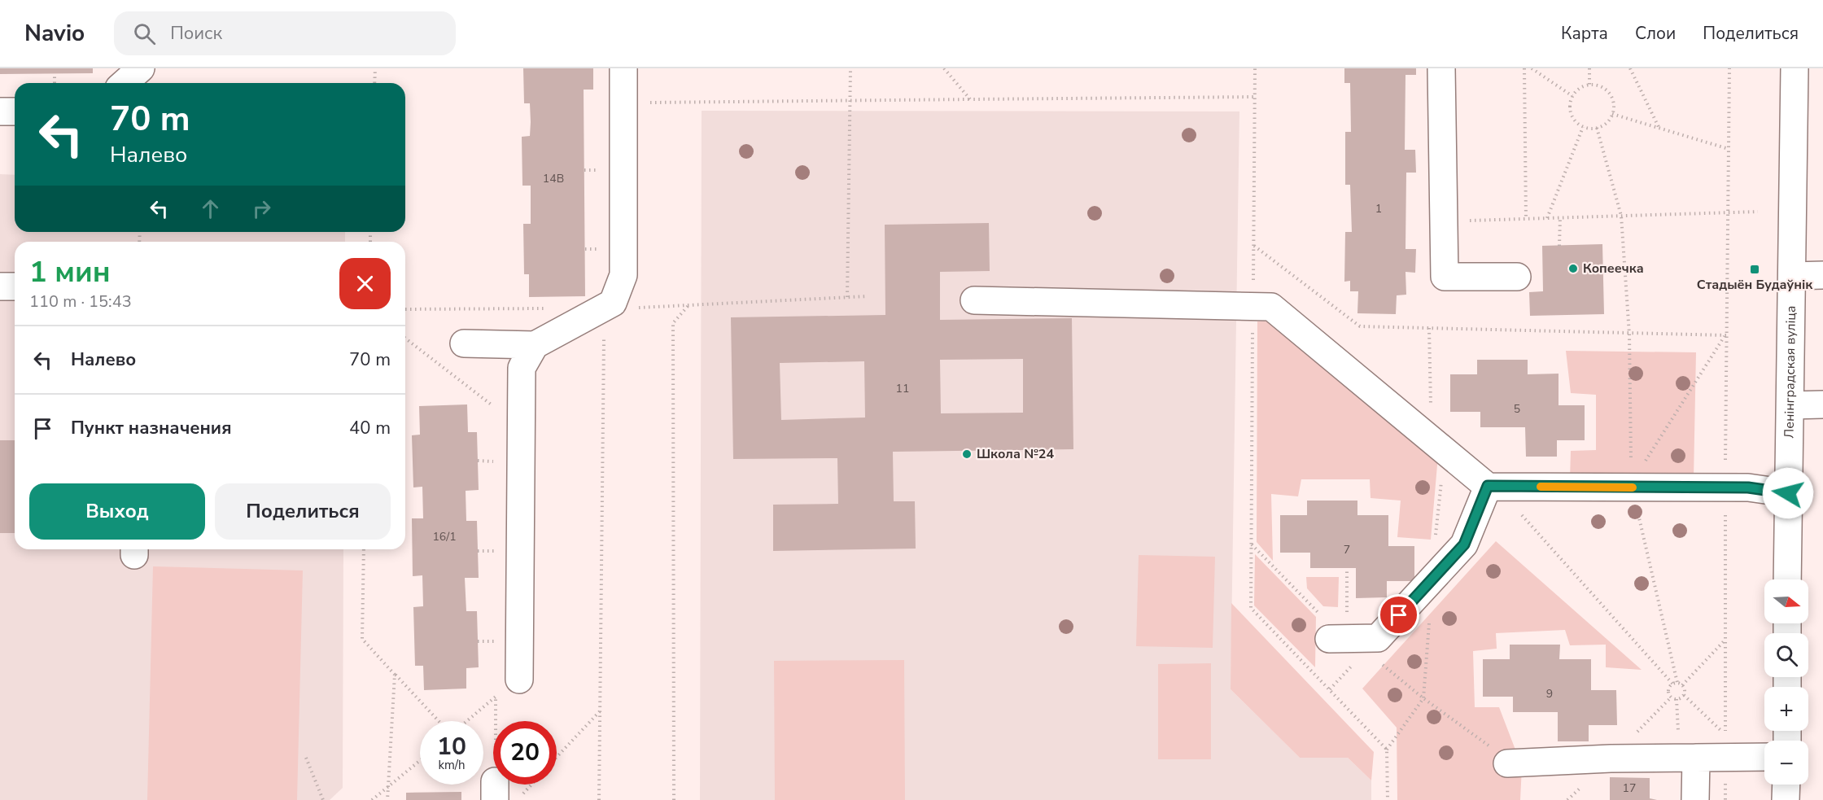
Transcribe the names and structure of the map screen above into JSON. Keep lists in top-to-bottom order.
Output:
{
  "streets": {
    "main road": ["Ленінградская вуліца"]
  },
  "places": {
    "other": ["Копеечка", "Школа №24"],
    "transit": ["Стадыён Будаўнік"]
  },
  "house_numbers": [
    "14В",
    "1",
    "11",
    "5",
    "16/1",
    "7",
    "9",
    "17"
  ],
  "north": "right",
  "page": {
    "header": "Navio",
    "search": "Поиск",
    "nav": ["Карта", "Слои", "Поделиться"],
    "turn": ["70 m", "Налево"],
    "heading": ["1 мин", "110 m · 15:43"],
    "list": [
      {
        "name": "Налево",
        "value": "70 m"
      },
      {
        "name": "Пункт назначения",
        "value": "40 m"
      }
    ],
    "buttons": ["Выход", "Поделиться"],
    "map_buttons": ["+", "−"],
    "speed": "10 km/h",
    "limit": "20"
  }
}
